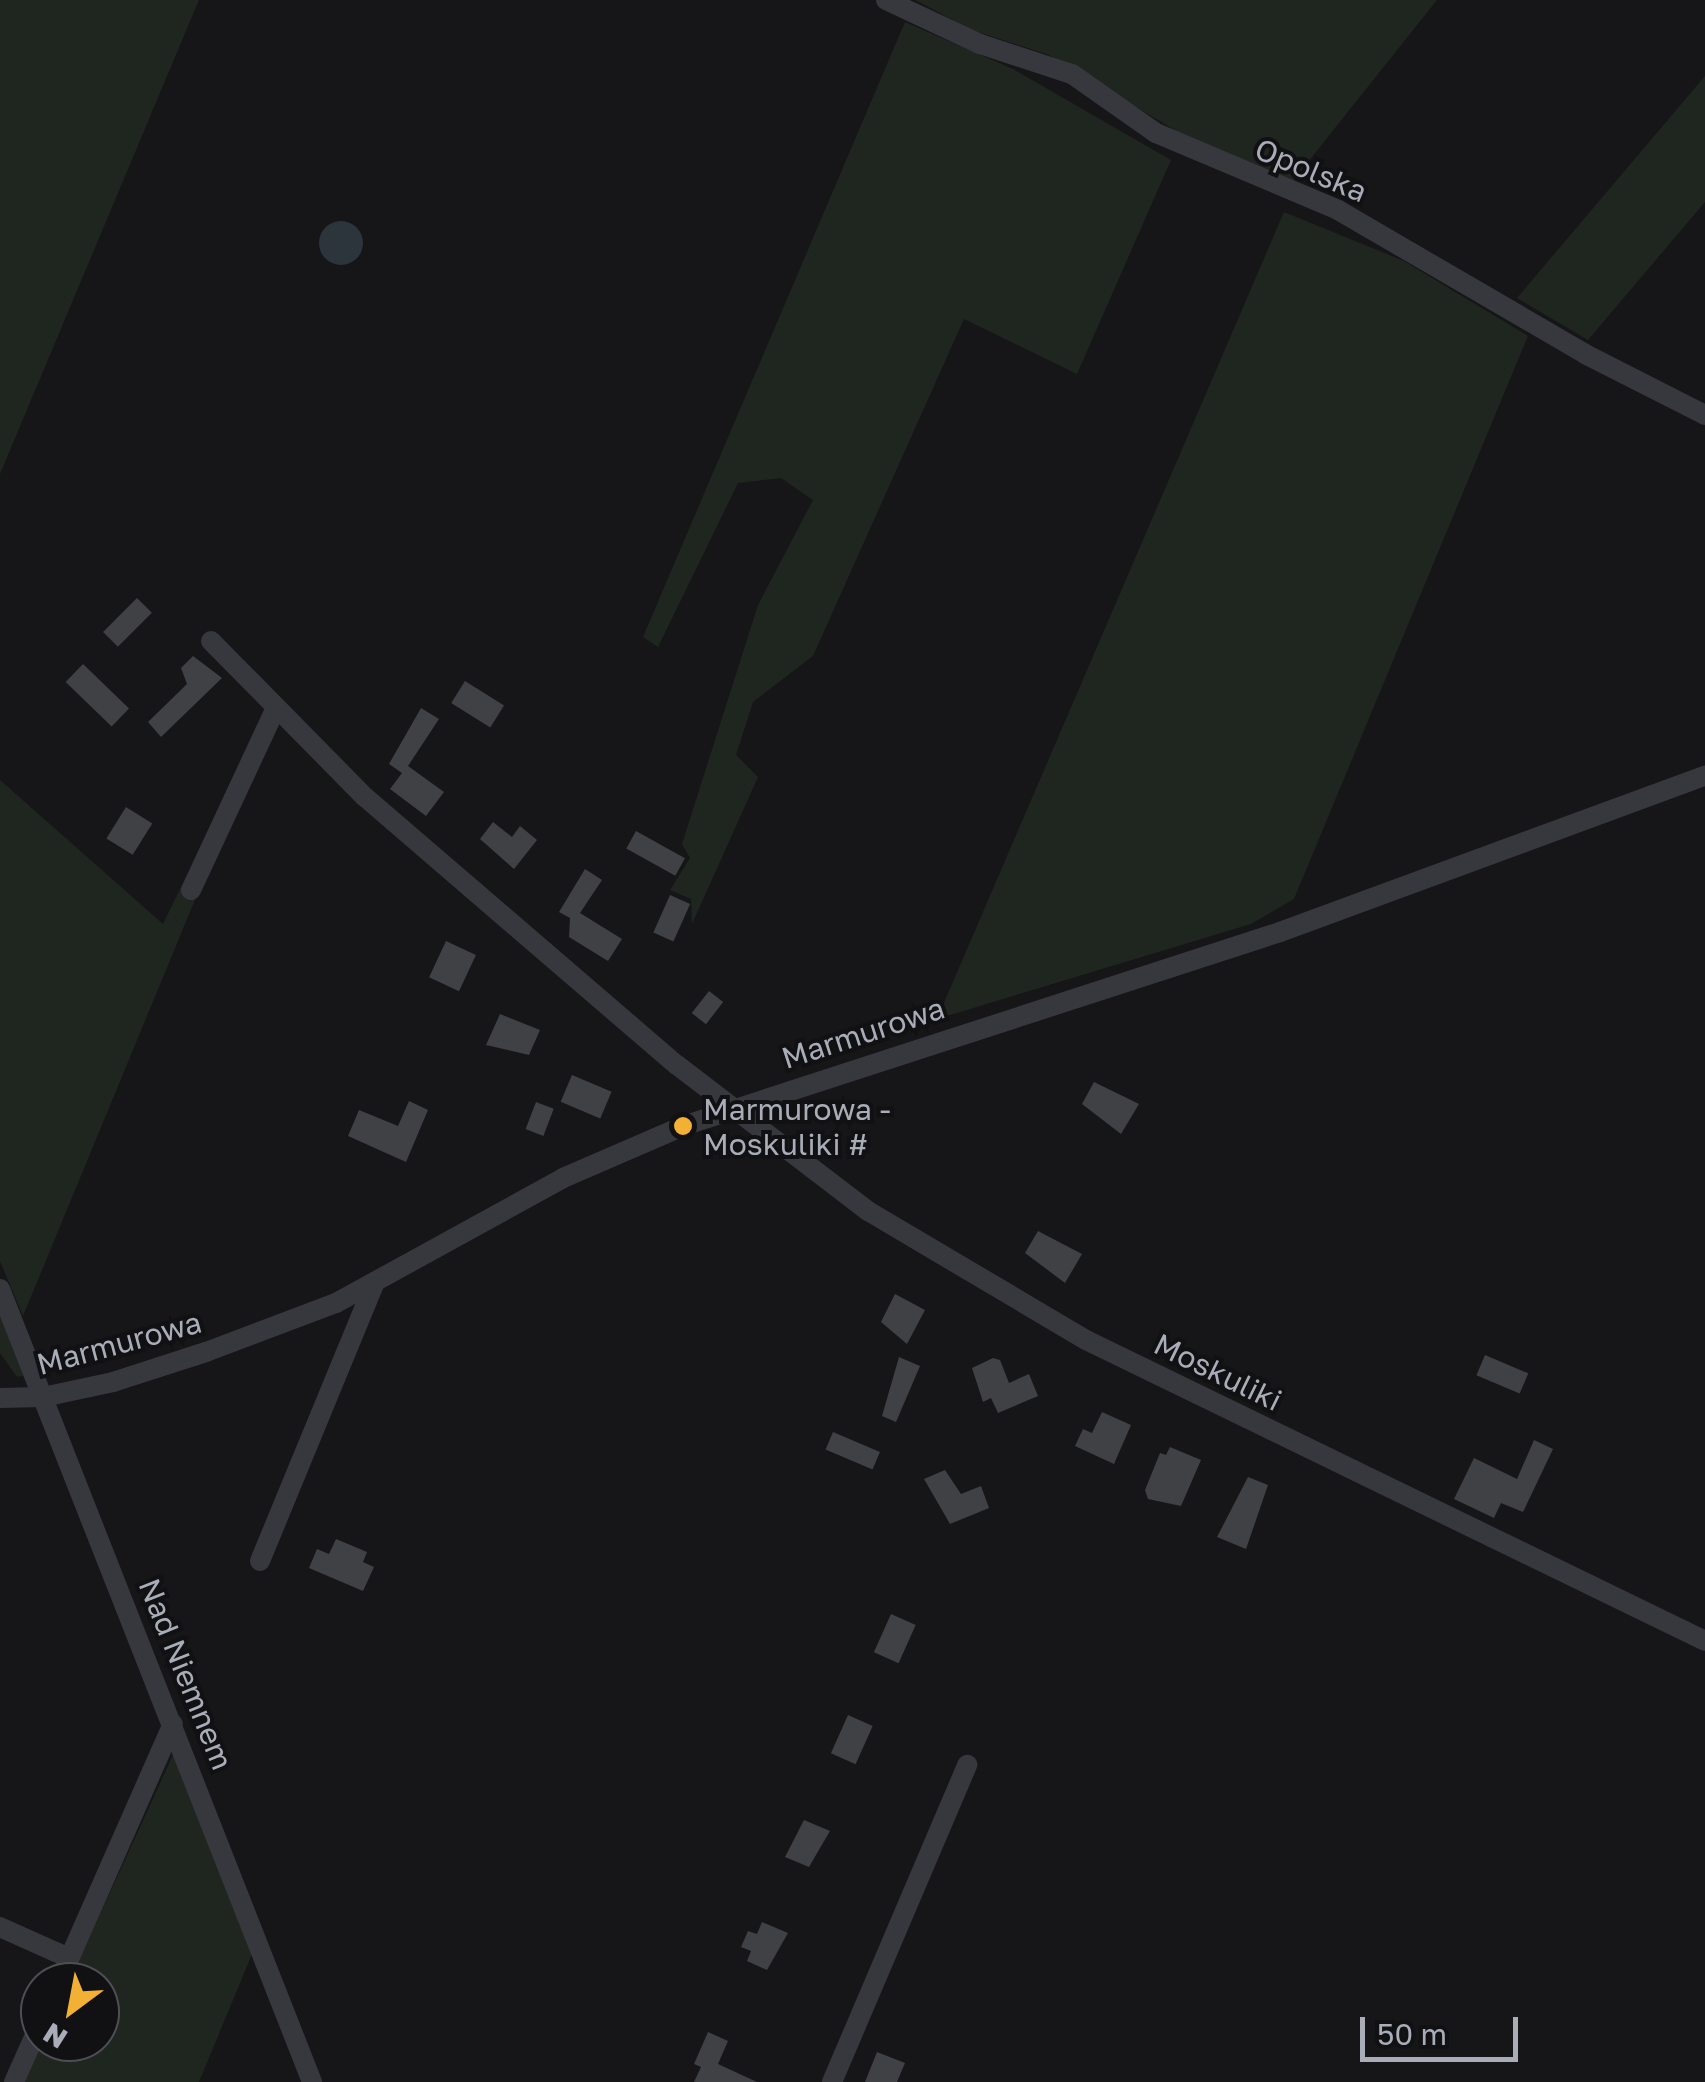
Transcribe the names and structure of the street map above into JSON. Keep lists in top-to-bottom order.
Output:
{
  "streets": {
    "street": [
      "Opolska",
      "Marmurowa",
      "Moskuliki",
      "Nad Niemnem"
    ]
  },
  "crossings": [
    ["Marmurowa", "Moskuliki"],
    ["Marmurowa", "Nad Niemnem"]
  ],
  "places": ["Marmurowa - Moskuliki #"],
  "scale_bar": "50 m",
  "north": "bottom left"
}
